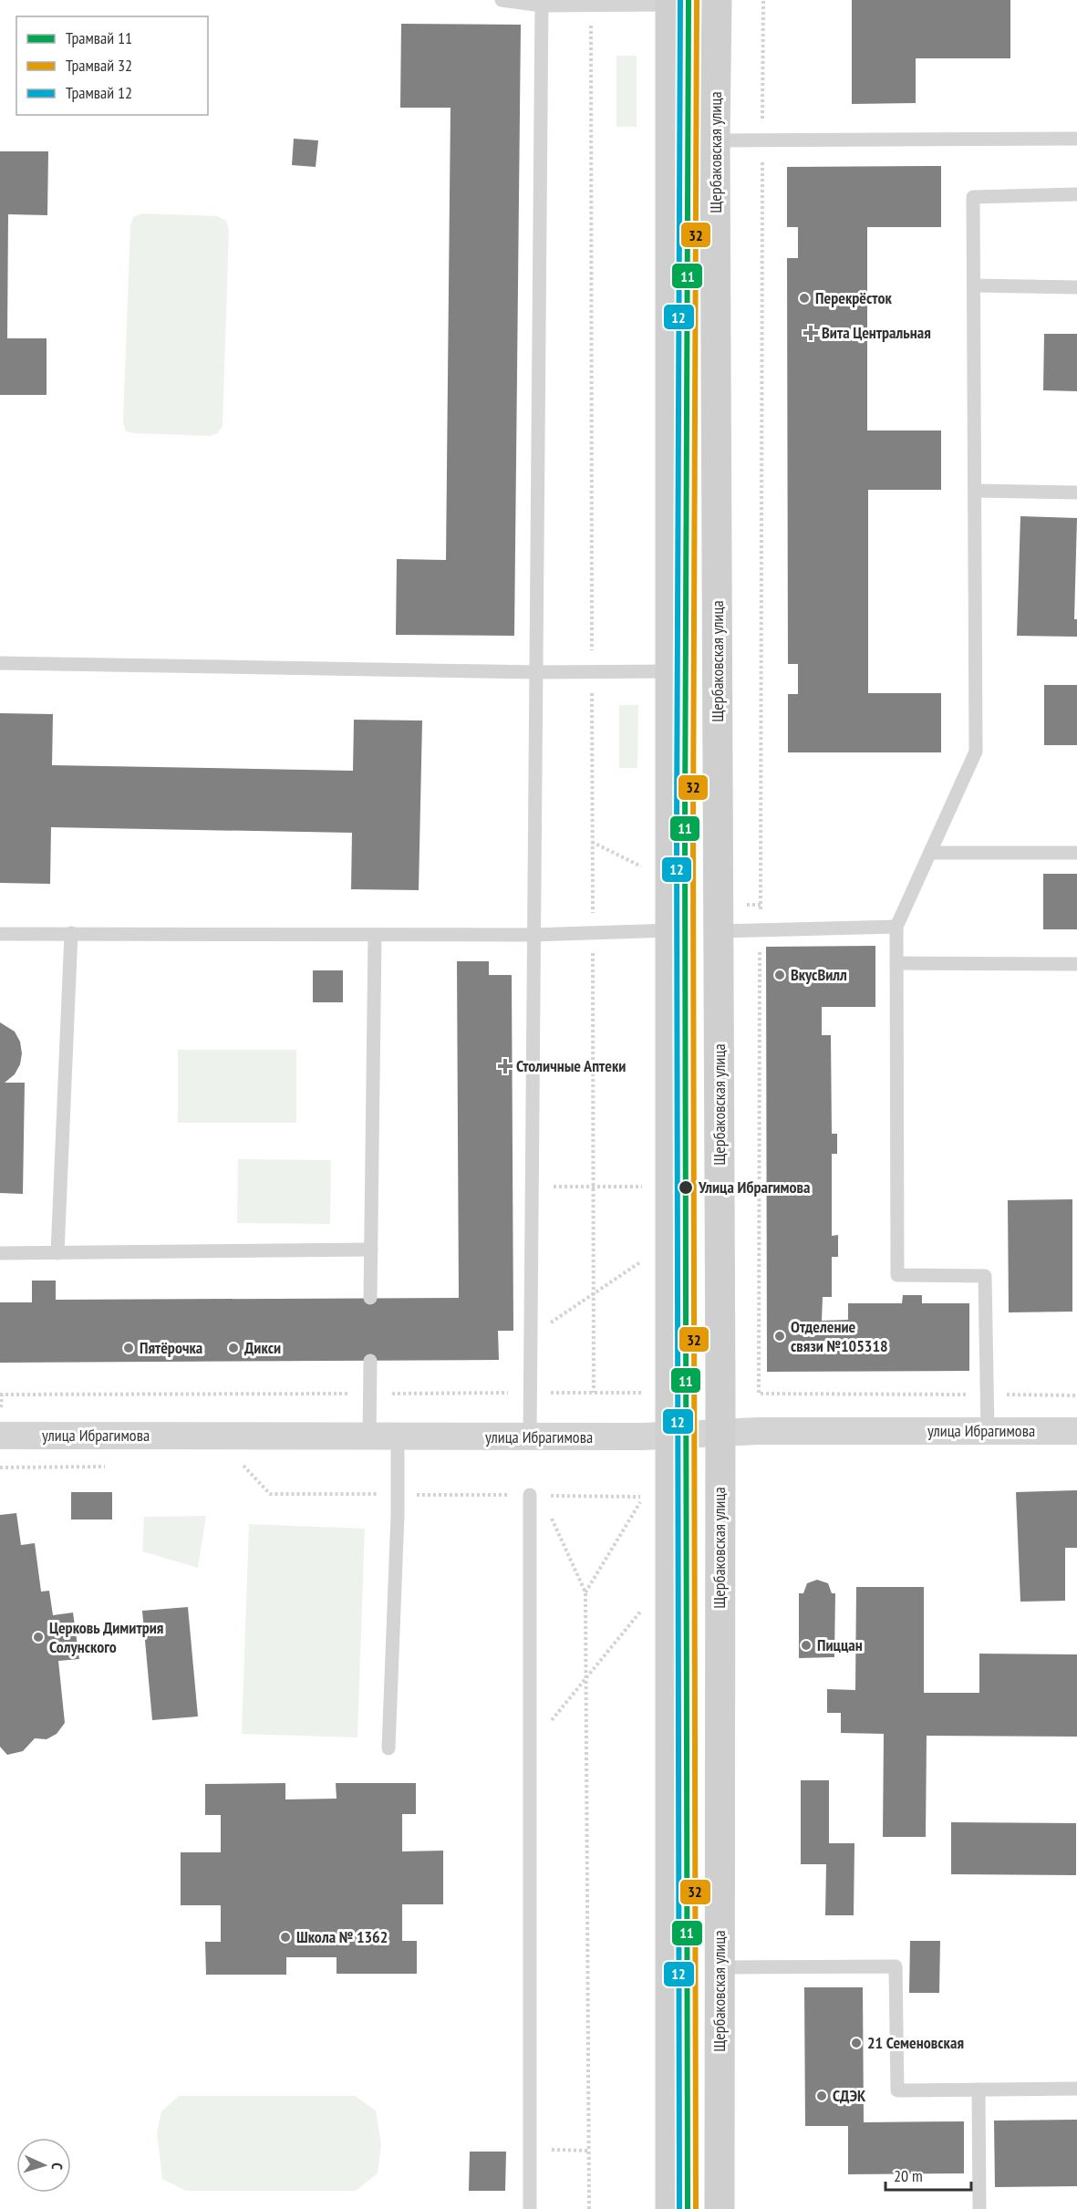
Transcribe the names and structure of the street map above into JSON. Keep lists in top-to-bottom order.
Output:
{
  "streets": {
    "main road": ["Щербаковская улица"],
    "street": ["улица Ибрагимова"]
  },
  "crossings": [
    ["Щербаковская улица", "улица Ибрагимова"]
  ],
  "places": {
    "other": [
      "Перекрёсток",
      "ВкусВилл",
      "Улица Ибрагимова",
      "Отделение связи №105318",
      "Пятёрочка",
      "Дикси",
      "Церковь Димитрия Солунского",
      "Пиццан",
      "Школа № 1362",
      "21 Семеновская",
      "СДЭК"
    ],
    "health": ["Вита Центральная", "Столичные Аптеки"]
  },
  "lines": ["tram line 11", "tram line 32", "tram line 12"],
  "legend": ["Трамвай 11", "Трамвай 32", "Трамвай 12"],
  "scale_bar": "20 m",
  "north": "right"
}
